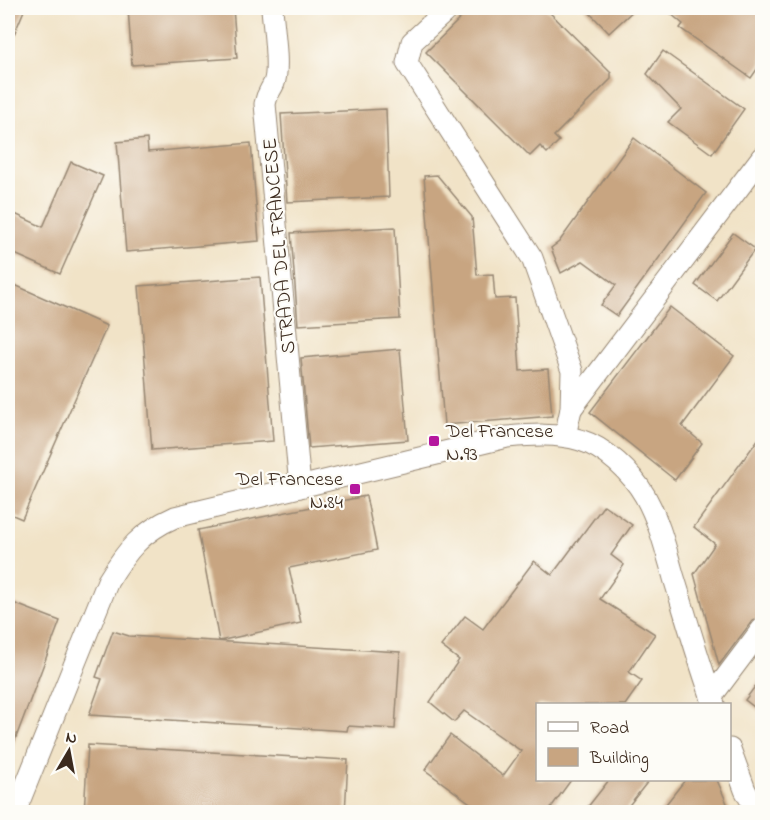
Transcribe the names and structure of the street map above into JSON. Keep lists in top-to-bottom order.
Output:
{
  "streets": {
    "street": ["STRADA DEL FRANCESE"]
  },
  "places": {
    "transit": ["Del Francese N.93", "Del Francese N.84"]
  },
  "legend": ["Road", "Building"],
  "north": "top"
}
